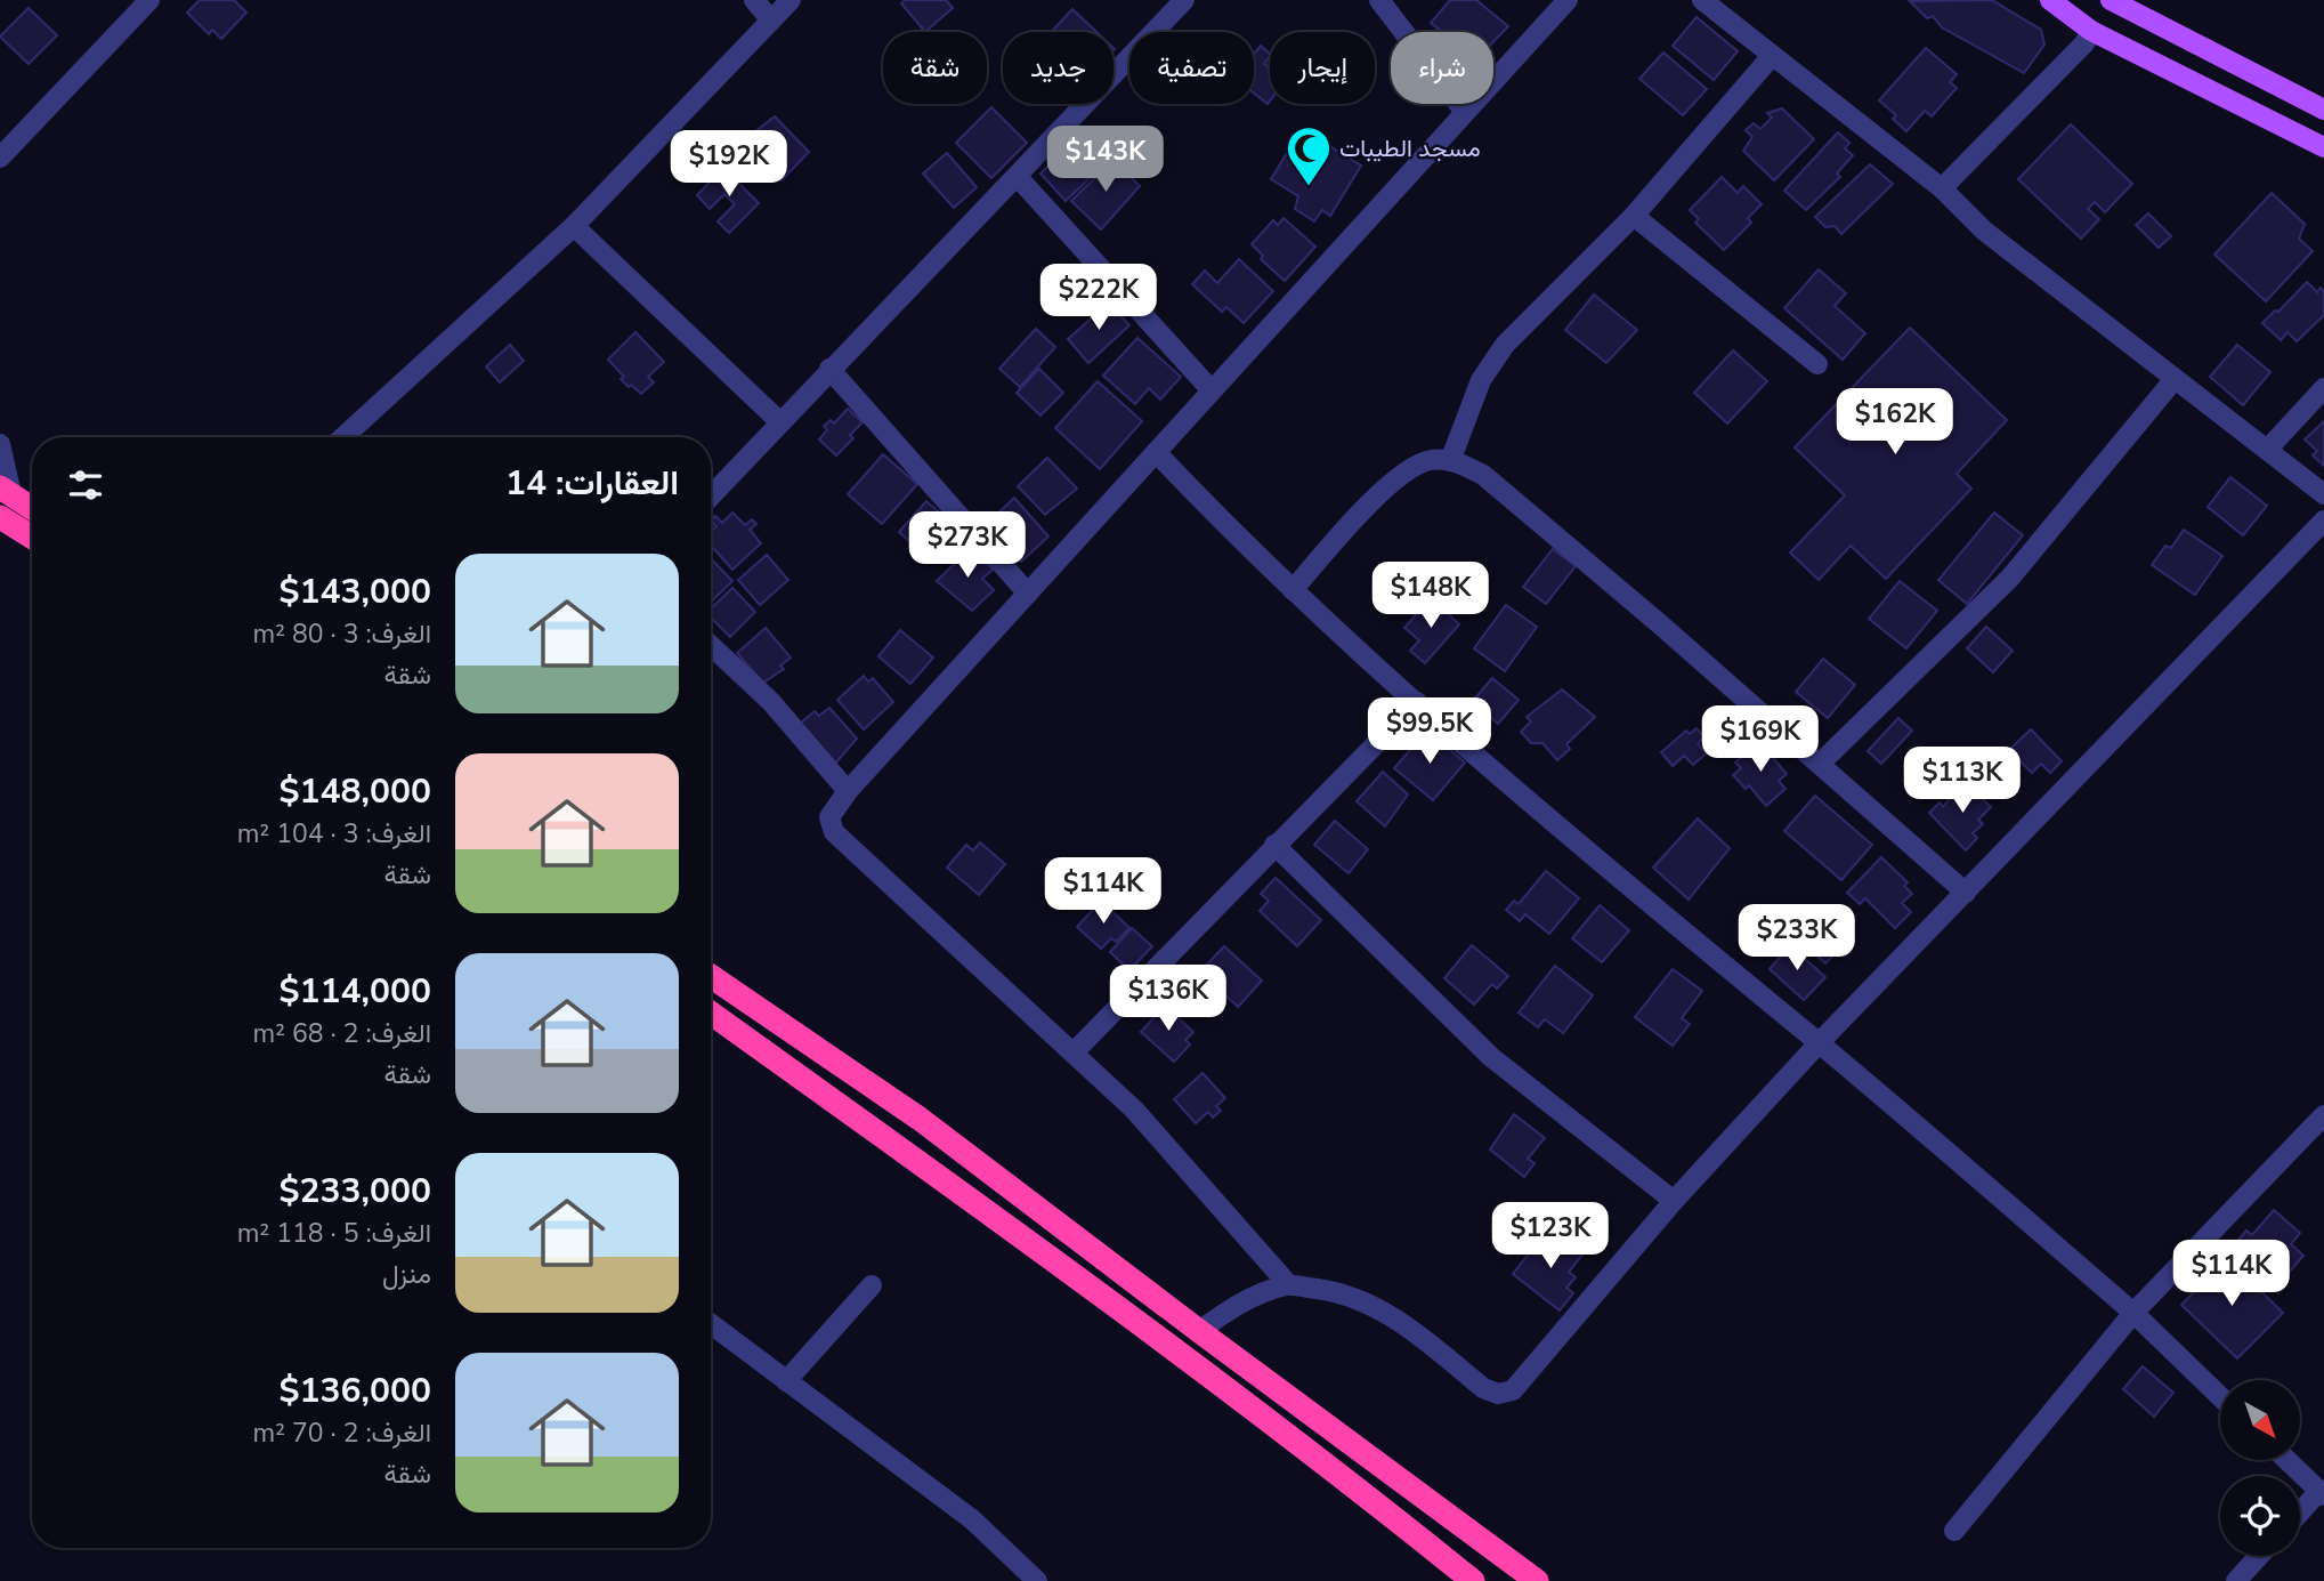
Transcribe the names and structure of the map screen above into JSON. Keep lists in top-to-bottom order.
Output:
{
  "places": {
    "mosque": ["مسجد الطيبات"]
  },
  "north": "bottom right",
  "page": {
    "chip": [
      "شراء",
      "إيجار",
      "تصفية",
      "جديد",
      "شقة"
    ],
    "price": [
      "$143K",
      "$192K",
      "$222K",
      "$162K",
      "$273K",
      "$148K",
      "$99.5K",
      "$169K",
      "$113K",
      "$114K",
      "$233K",
      "$136K",
      "$123K",
      "$114K"
    ],
    "heading": "العقارات: 14",
    "list": [
      {
        "name": "$143,000",
        "note": "الغرف: 3 · 80 m² · شقة"
      },
      {
        "name": "$148,000",
        "note": "الغرف: 3 · 104 m² · شقة"
      },
      {
        "name": "$114,000",
        "note": "الغرف: 2 · 68 m² · شقة"
      },
      {
        "name": "$233,000",
        "note": "الغرف: 5 · 118 m² · منزل"
      },
      {
        "name": "$136,000",
        "note": "الغرف: 2 · 70 m² · شقة"
      }
    ]
  }
}
